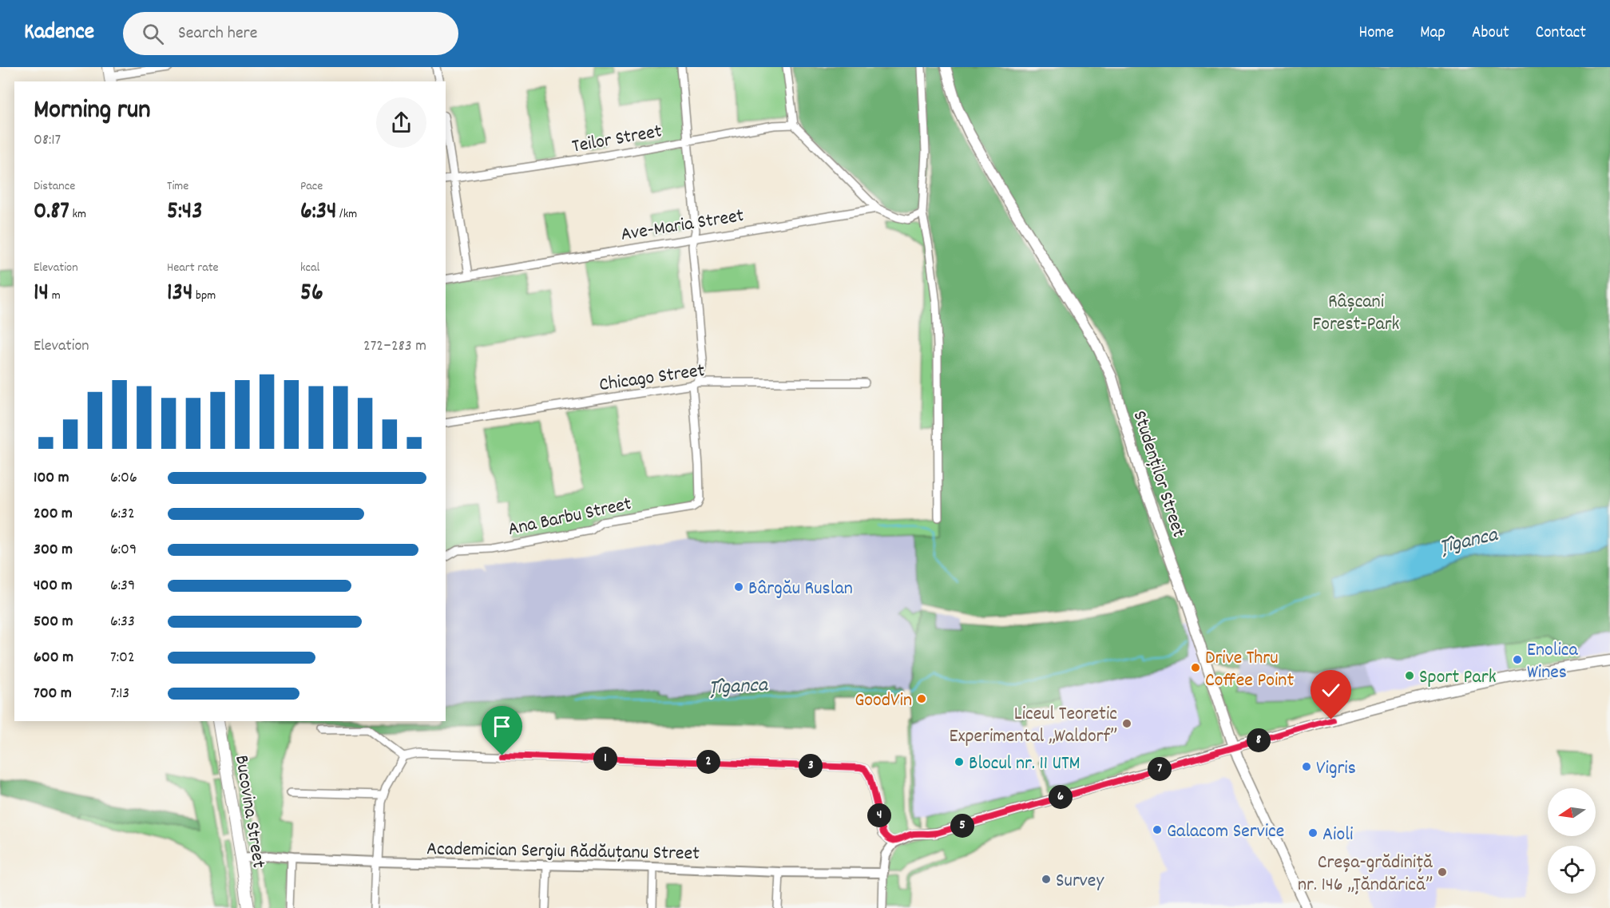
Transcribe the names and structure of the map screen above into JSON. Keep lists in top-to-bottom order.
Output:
{
  "streets": {
    "main road": ["Studenților Street", "Bucovina Street"],
    "street": [
      "Teilor Street",
      "Ave-Maria Street",
      "Chicago Street",
      "Ana Barbu Street",
      "Academician Sergiu Rădăuțanu Street"
    ]
  },
  "crossings": [
    ["Chicago Street", "Ana Barbu Street"],
    ["Bucovina Street", "Academician Sergiu Rădăuțanu Street"]
  ],
  "water": ["Țîganca"],
  "parks": ["Râșcani Forest-Park"],
  "places": [
    "Bârgău Ruslan",
    "Enolica Wines",
    "Drive Thru Coffee Point",
    "Sport Park",
    "GoodVin",
    "Liceul Teoretic Experimental „Waldorf”",
    "Blocul nr. 11 UTM",
    "Vigris",
    "Galacom Service",
    "Aioli",
    "Creșa-grădiniță nr. 146 „Țăndărică”",
    "Survey"
  ],
  "north": "left",
  "page": {
    "header": "Kadence",
    "search": "Search here",
    "nav": [
      "Home",
      "Map",
      "About",
      "Contact"
    ],
    "heading": ["Morning run", "08:17"],
    "stats": [
      ["Distance", "0.87 km"],
      ["Time", "5:43"],
      ["Pace", "6:34 /km"],
      ["Elevation", "14 m"],
      ["Heart rate", "134 bpm"],
      ["kcal", "56"]
    ],
    "chart": ["Elevation", "272–283 m"],
    "list": [
      {
        "name": "100 m",
        "note": "6:06"
      },
      {
        "name": "200 m",
        "note": "6:32"
      },
      {
        "name": "300 m",
        "note": "6:09"
      },
      {
        "name": "400 m",
        "note": "6:39"
      },
      {
        "name": "500 m",
        "note": "6:33"
      },
      {
        "name": "600 m",
        "note": "7:02"
      },
      {
        "name": "700 m",
        "note": "7:13"
      }
    ],
    "pins": [
      "8",
      "1",
      "2",
      "3",
      "7",
      "6",
      "4",
      "5"
    ]
  }
}
